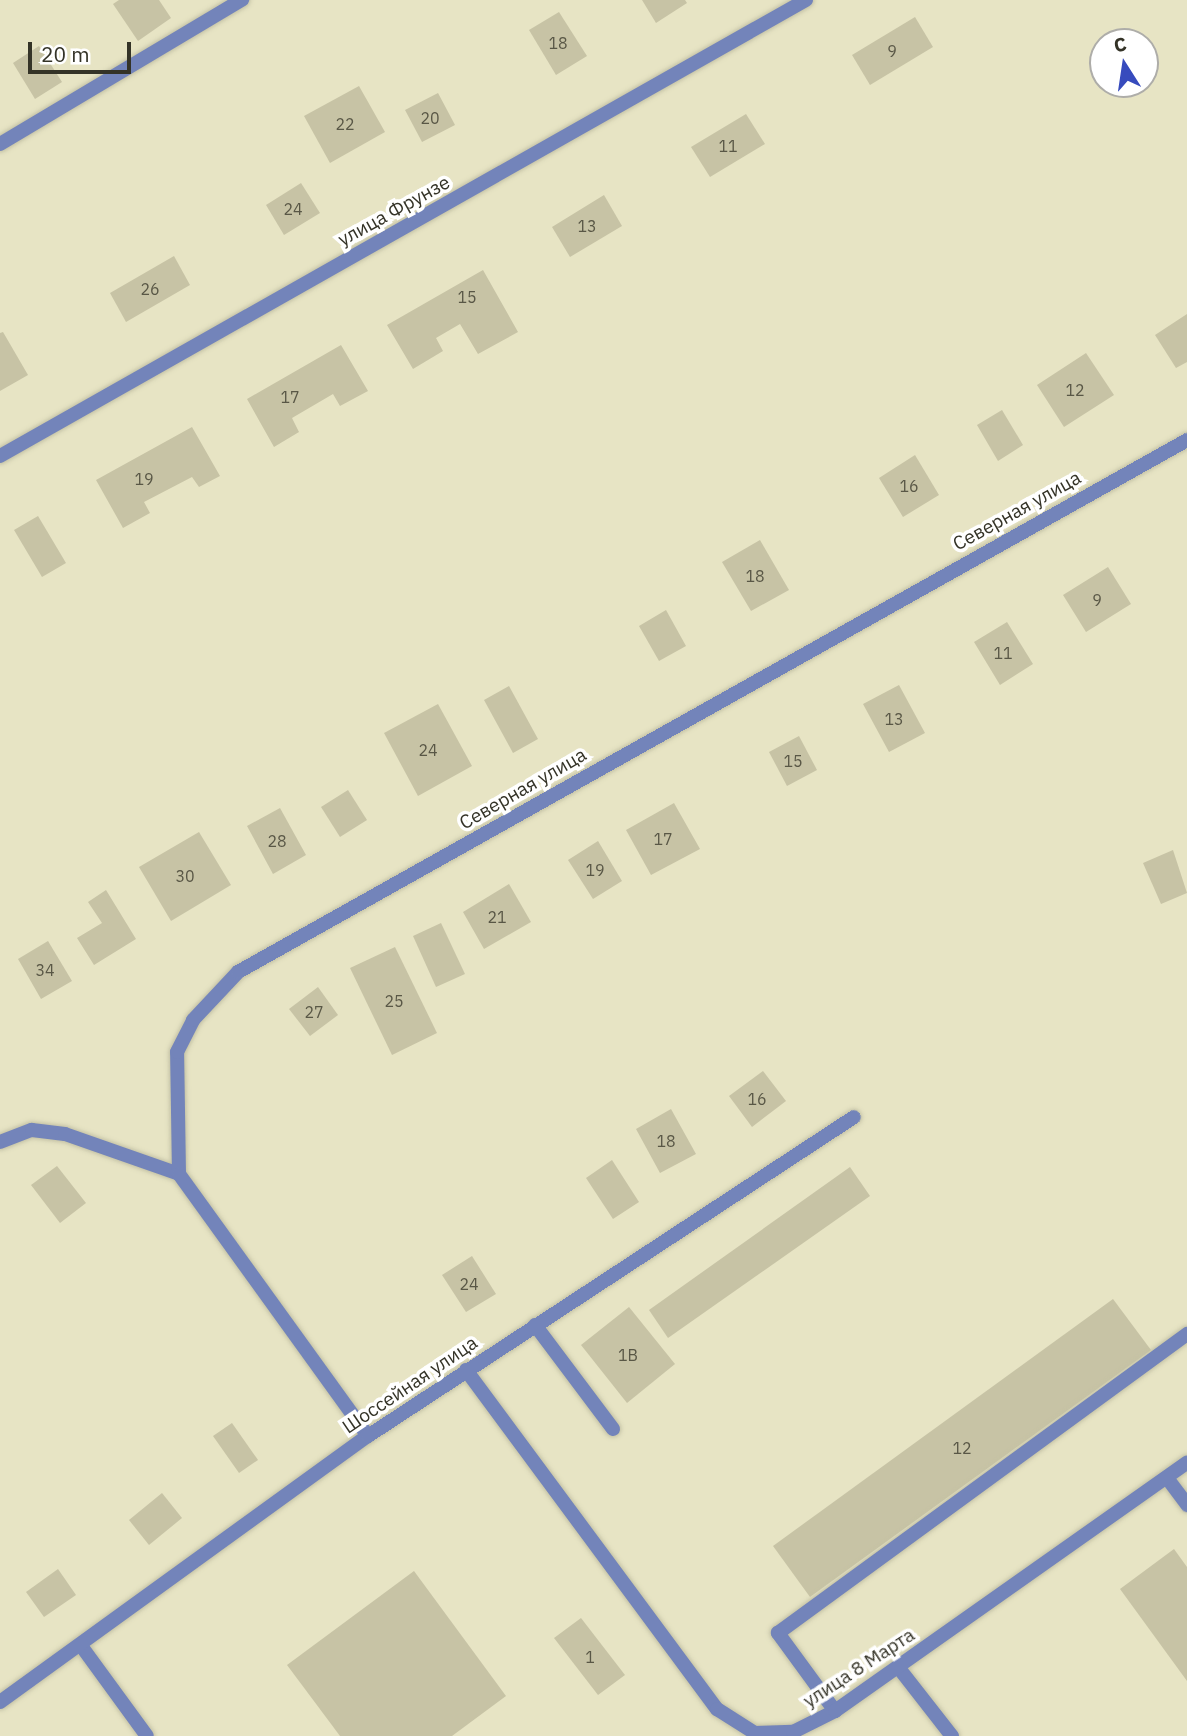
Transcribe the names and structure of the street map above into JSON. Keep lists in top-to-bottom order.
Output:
{
  "streets": {
    "street": [
      "улица Фрунзе",
      "Северная улица",
      "Шоссейная улица",
      "улица 8 Марта"
    ]
  },
  "crossings": [
    ["Шоссейная улица", "улица 8 Марта"]
  ],
  "house_numbers": [
    "18",
    "9",
    "20",
    "22",
    "11",
    "24",
    "13",
    "26",
    "15",
    "12",
    "17",
    "19",
    "16",
    "18",
    "9",
    "11",
    "13",
    "24",
    "15",
    "17",
    "28",
    "19",
    "30",
    "21",
    "34",
    "25",
    "27",
    "16",
    "18",
    "24",
    "1В",
    "12",
    "1"
  ],
  "scale_bar": "20 m",
  "north": "top"
}
